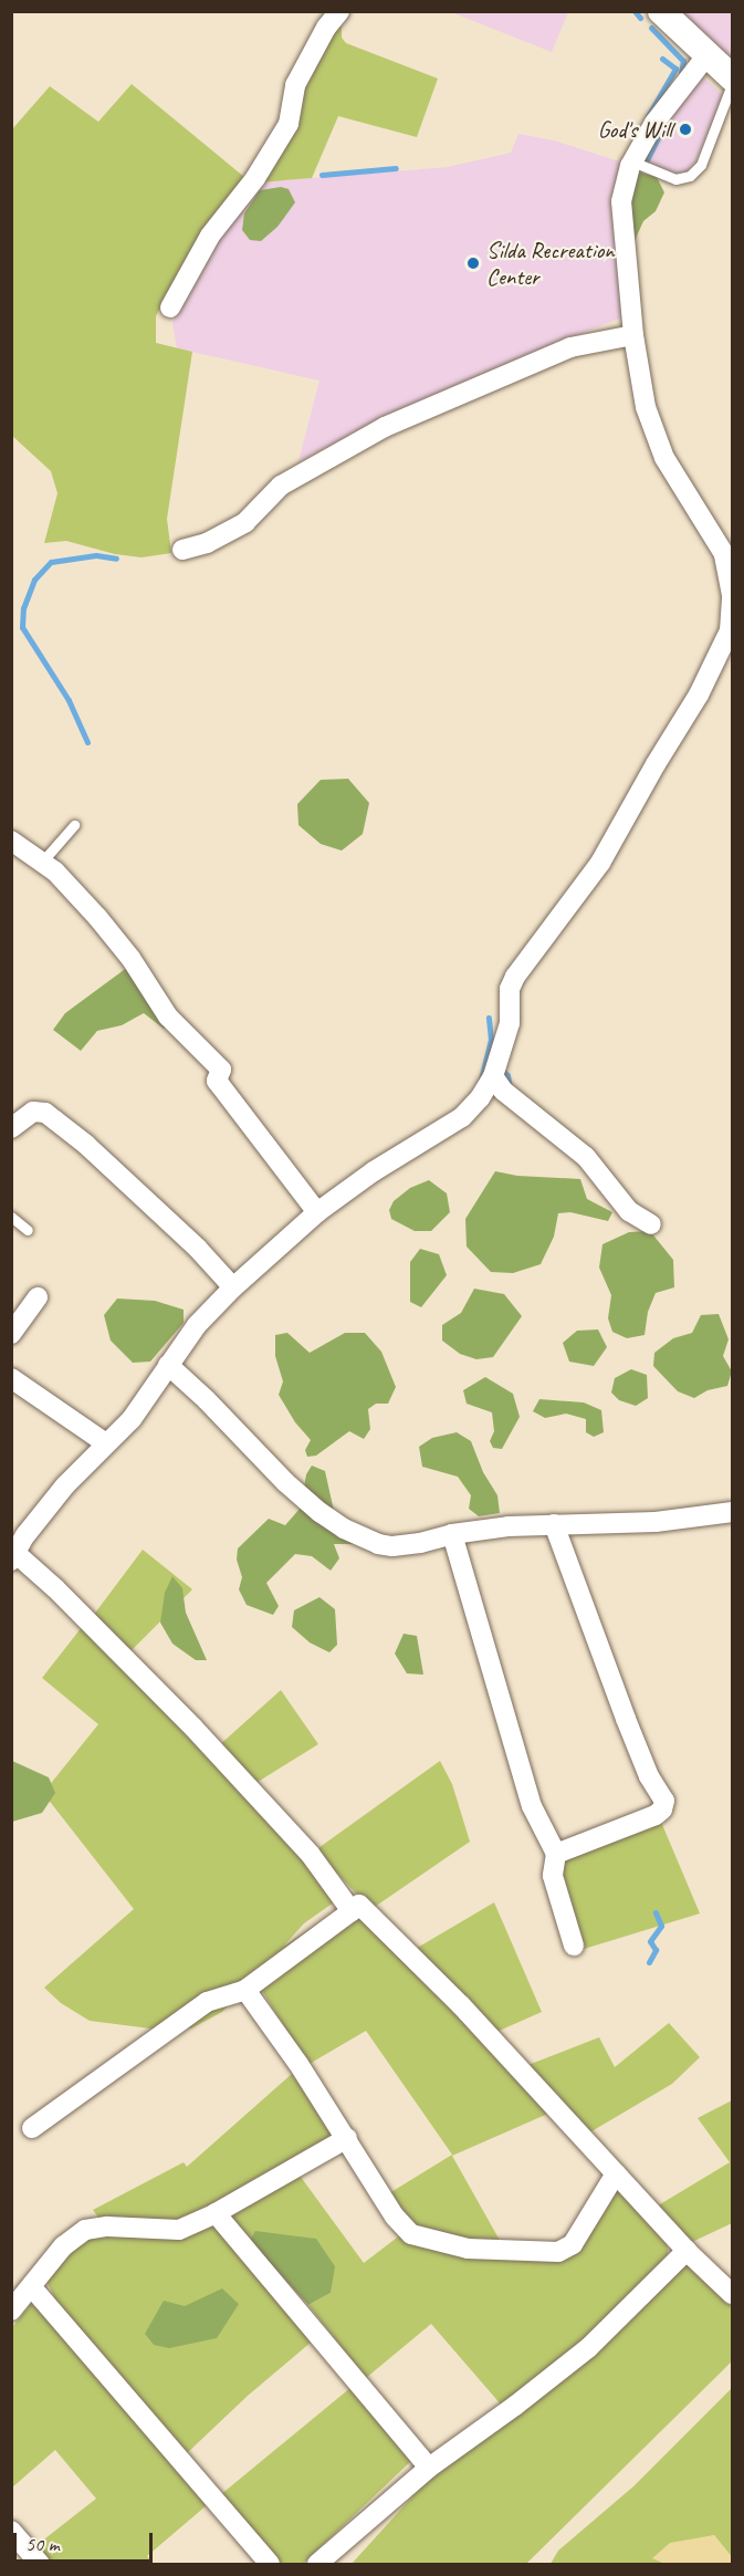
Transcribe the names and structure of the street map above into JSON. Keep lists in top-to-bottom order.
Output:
{
  "places": ["God's Will", "Silda Recreation Center"],
  "scale_bar": "50 m"
}
